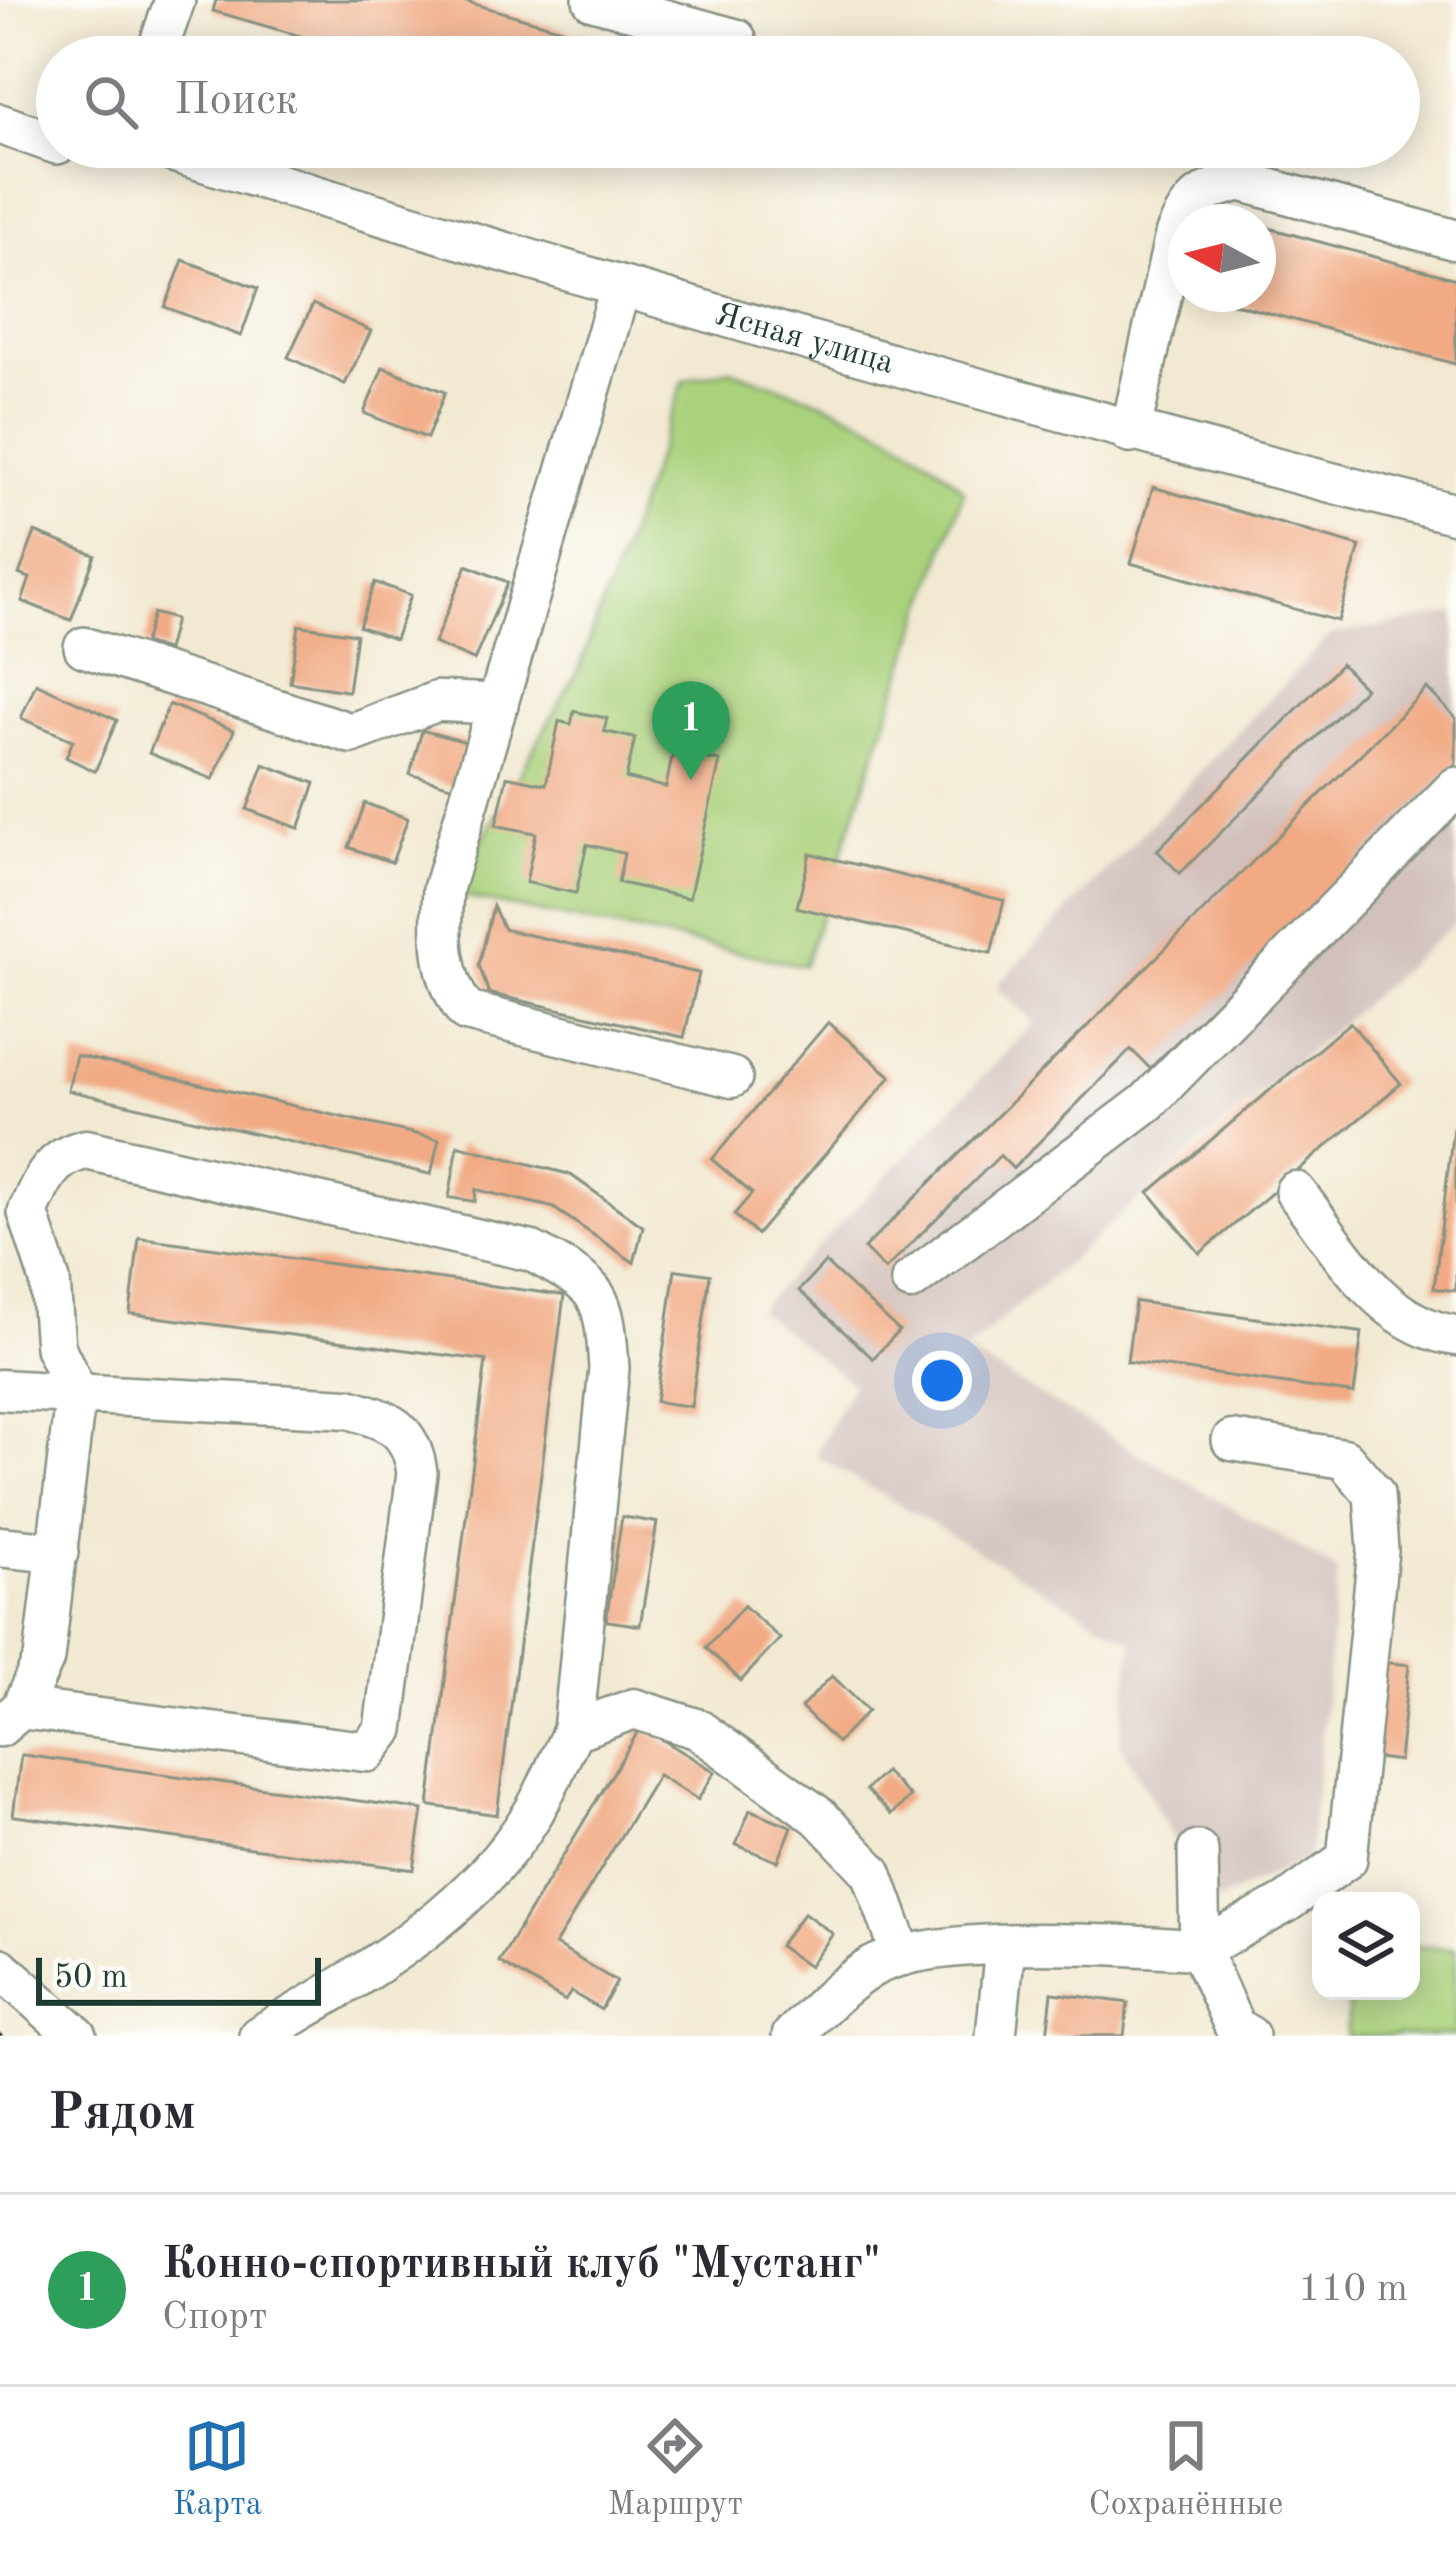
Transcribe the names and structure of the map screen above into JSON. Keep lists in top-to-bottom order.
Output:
{
  "streets": {
    "street": ["Ясная улица"]
  },
  "scale_bar": "50 m",
  "north": "left",
  "page": {
    "search": "Поиск",
    "pins": "1",
    "scale": "50 m",
    "heading": "Рядом",
    "list": [
      {
        "mark": "1",
        "name": "Конно-спортивный клуб \"Мустанг\"",
        "note": "Спорт",
        "value": "110 m"
      }
    ],
    "nav": ["Карта", "Маршрут", "Сохранённые"]
  }
}
